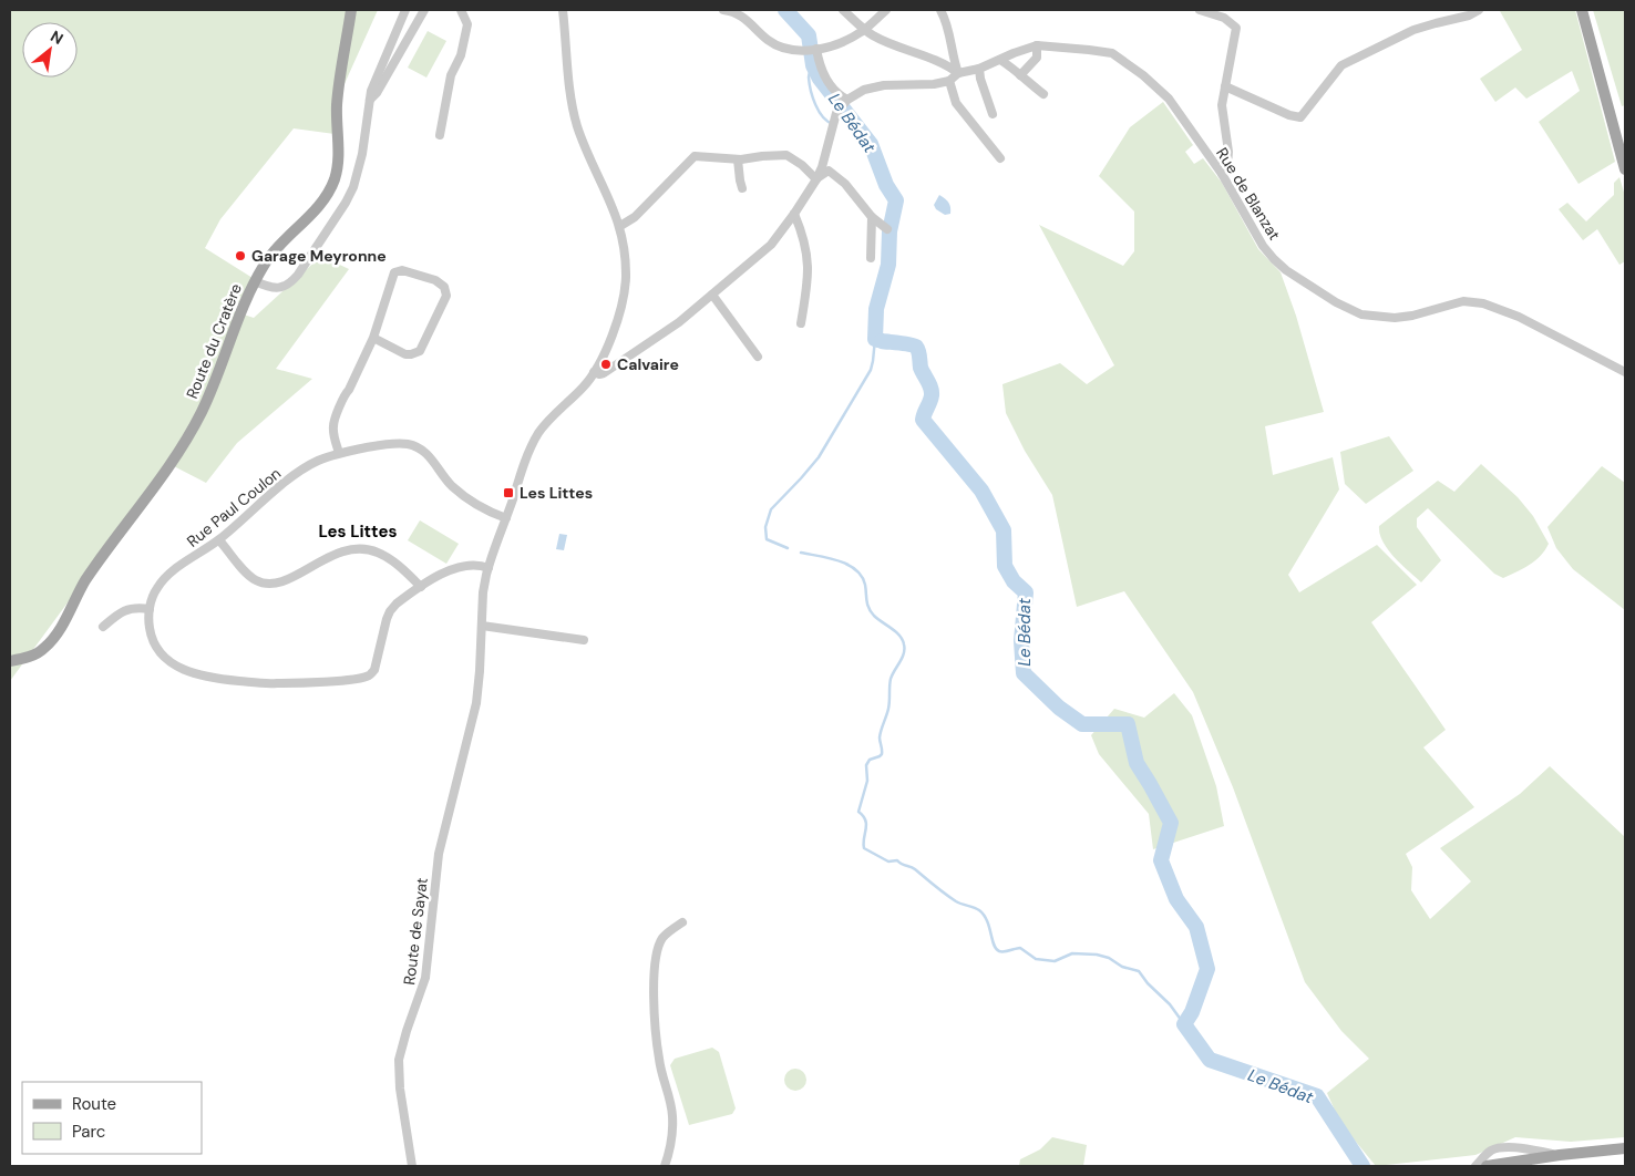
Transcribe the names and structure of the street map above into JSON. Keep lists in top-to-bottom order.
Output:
{
  "streets": {
    "main road": ["Route du Cratère"],
    "street": ["Rue de Blanzat", "Rue Paul Coulon", "Route de Sayat"]
  },
  "crossings": [
    ["Rue Paul Coulon", "Route de Sayat"]
  ],
  "districts": ["Les Littes"],
  "water": ["Le Bédat"],
  "places": {
    "other": ["Garage Meyronne", "Calvaire"],
    "transit": ["Les Littes"]
  },
  "legend": ["Route", "Parc"],
  "north": "top right"
}
